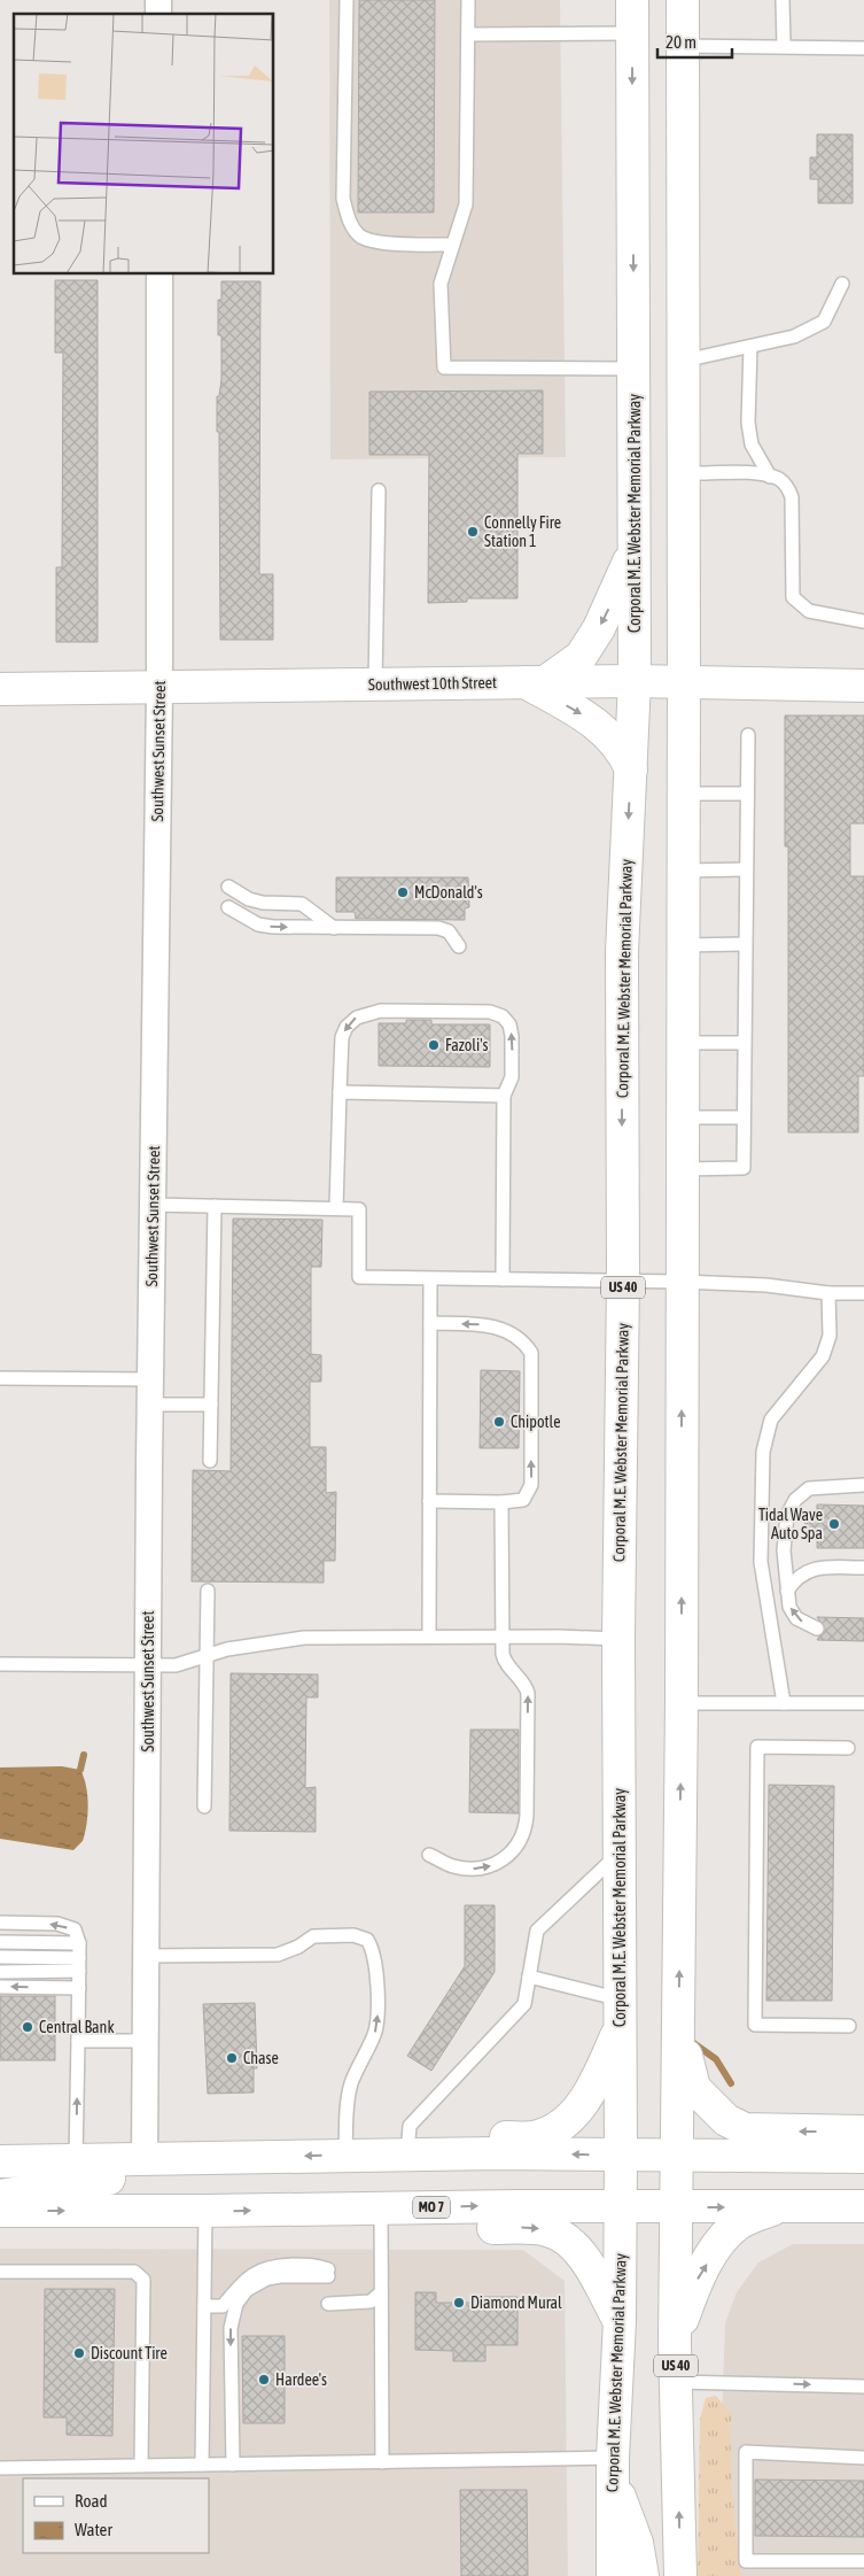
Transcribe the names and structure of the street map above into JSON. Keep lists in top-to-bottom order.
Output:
{
  "streets": {
    "main road": [
      "Corporal M.E. Webster Memorial Parkway",
      "Southwest 10th Street",
      "US 40",
      "MO 7"
    ],
    "street": ["Southwest Sunset Street"]
  },
  "crossings": [
    ["Corporal M.E. Webster Memorial Parkway", "Southwest 10th Street"],
    ["Corporal M.E. Webster Memorial Parkway", "MO 7"],
    ["Southwest 10th Street", "Southwest Sunset Street"],
    ["Southwest 10th Street", "US 40"],
    ["US 40", "MO 7"]
  ],
  "places": [
    "Connelly Fire Station 1",
    "McDonald's",
    "Fazoli's",
    "Chipotle",
    "Tidal Wave Auto Spa",
    "Central Bank",
    "Chase",
    "Diamond Mural",
    "Discount Tire",
    "Hardee's"
  ],
  "legend": ["Road", "Water"],
  "scale_bar": "20 m"
}
